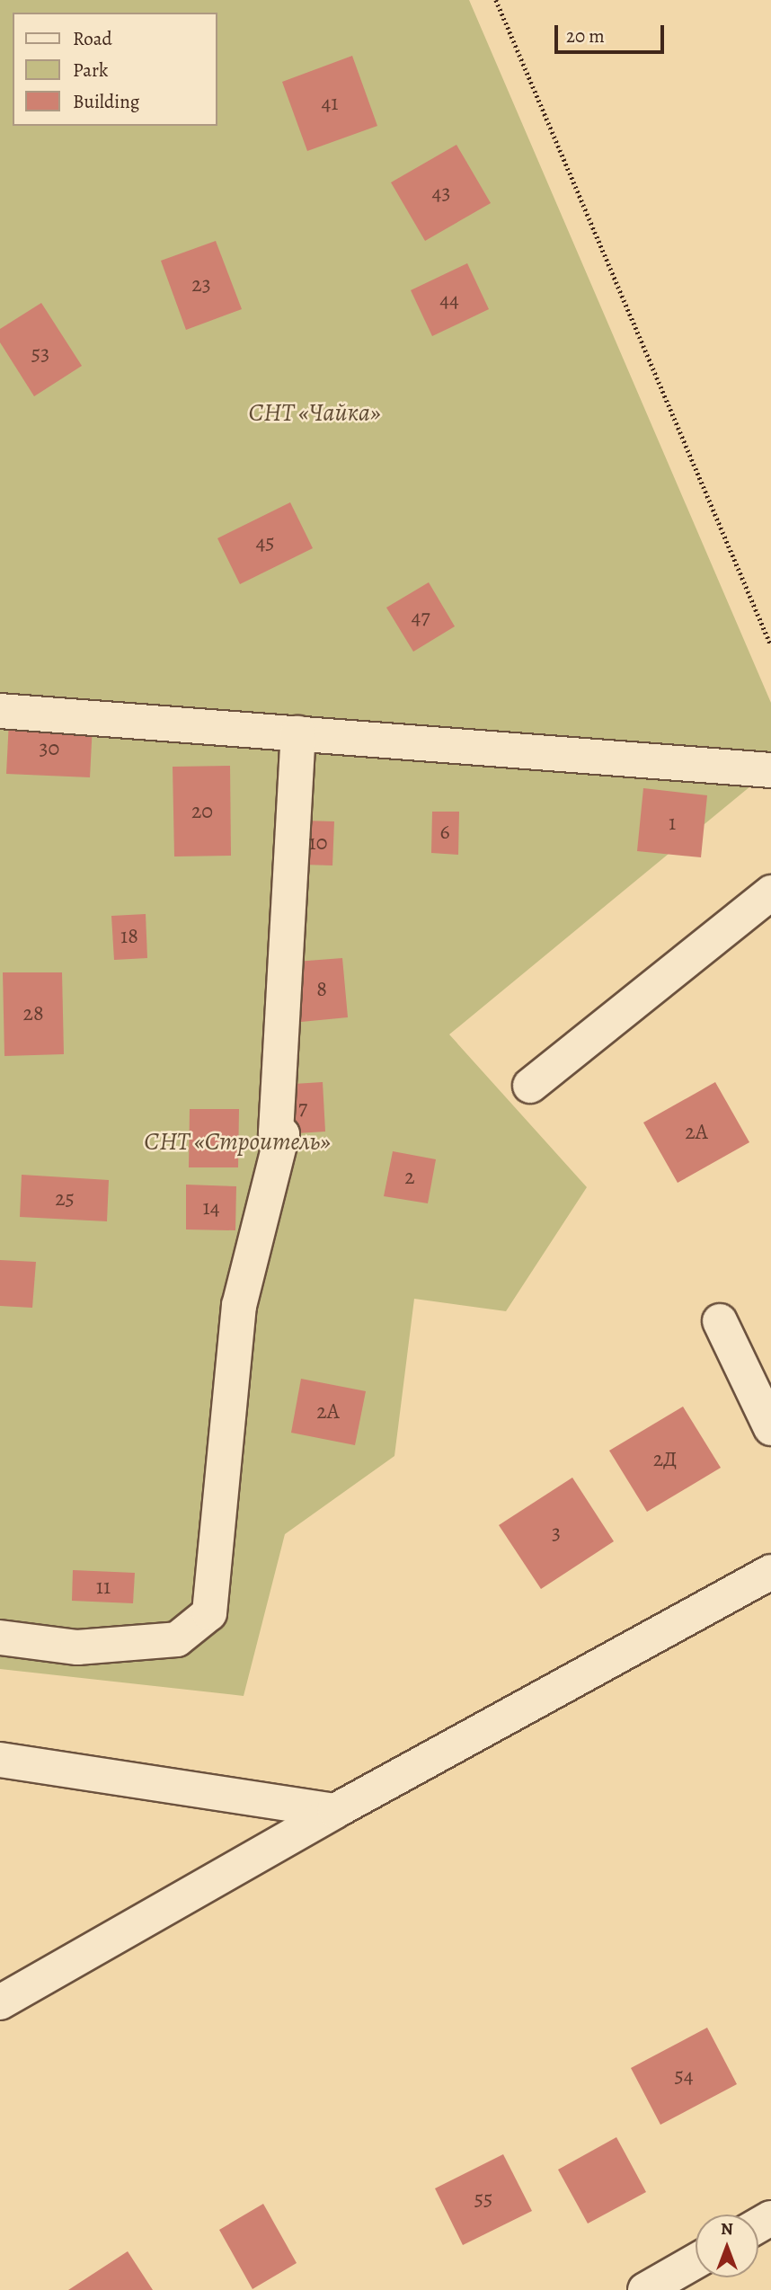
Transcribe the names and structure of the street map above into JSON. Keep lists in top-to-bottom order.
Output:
{
  "parks": ["СНТ «Чайка»", "СНТ «Строитель»"],
  "house_numbers": [
    "41",
    "43",
    "23",
    "44",
    "53",
    "45",
    "47",
    "30",
    "20",
    "1",
    "6",
    "10",
    "18",
    "8",
    "28",
    "7",
    "2А",
    "2",
    "25",
    "14",
    "2А",
    "2Д",
    "3",
    "11",
    "54",
    "55"
  ],
  "legend": ["Road", "Park", "Building"],
  "scale_bar": "20 m",
  "north": "top"
}
